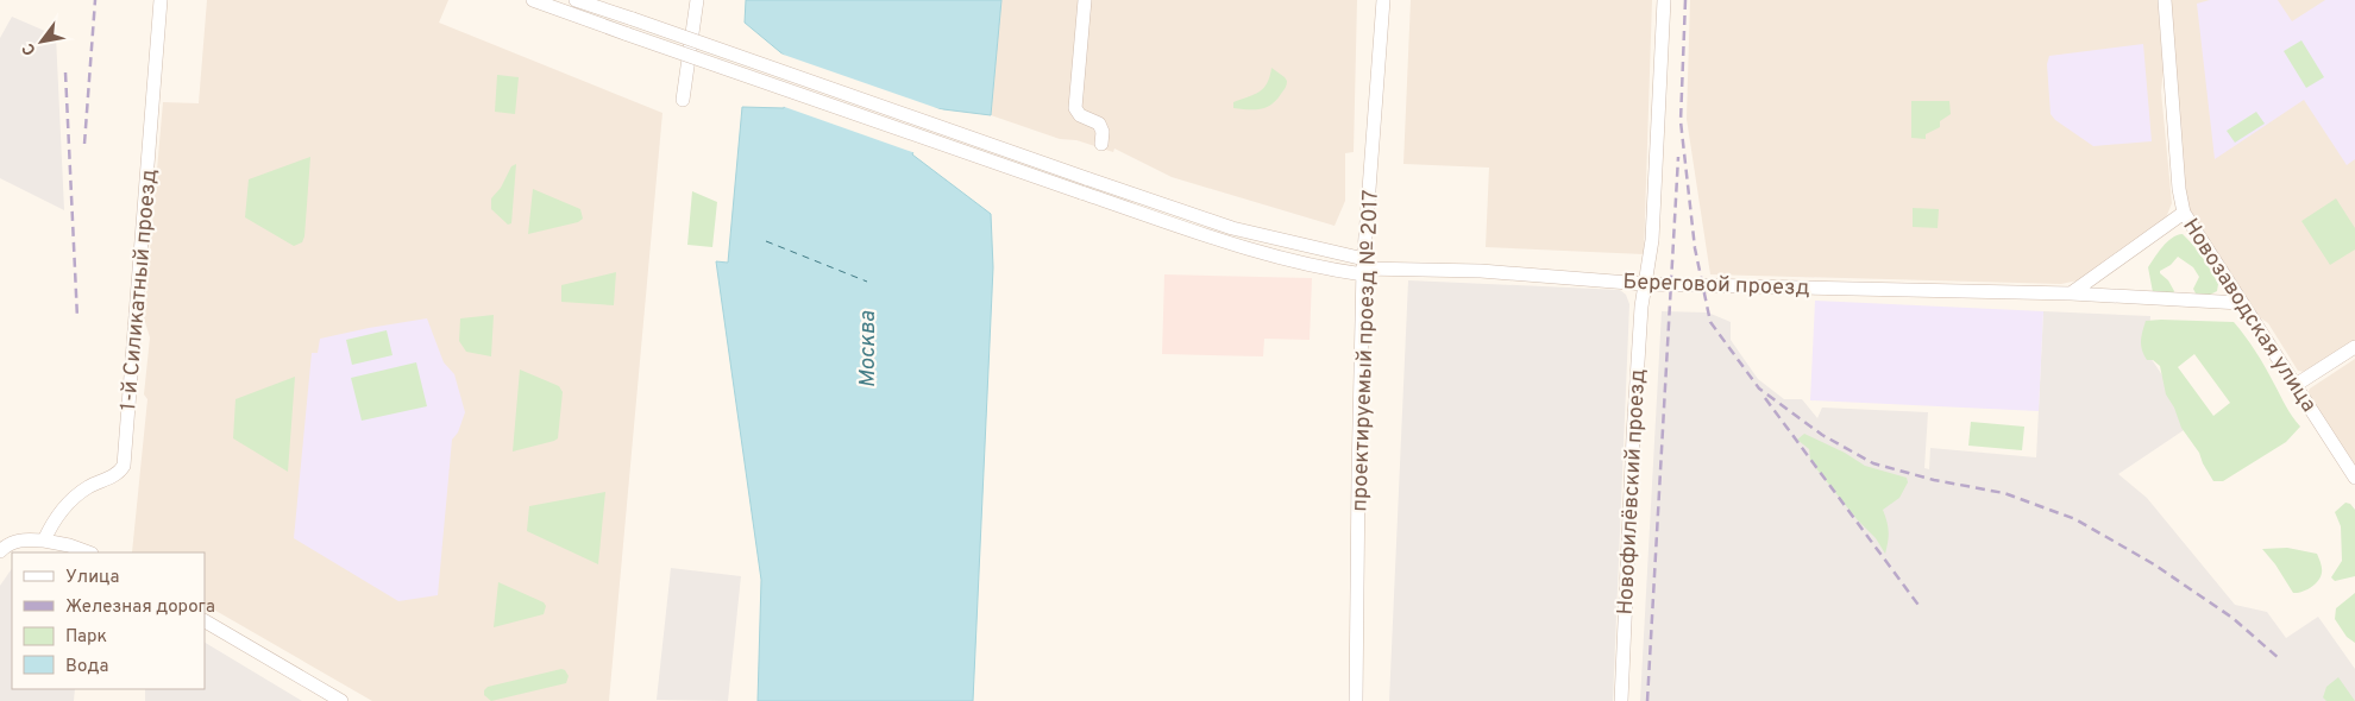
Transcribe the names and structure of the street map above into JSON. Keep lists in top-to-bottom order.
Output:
{
  "streets": {
    "street": [
      "Береговой проезд",
      "1-й Силикатный проезд",
      "Новозаводская улица",
      "проектируемый проезд № 2017",
      "Новофилёвский проезд"
    ]
  },
  "crossings": [
    ["Береговой проезд", "Новозаводская улица"],
    ["Береговой проезд", "проектируемый проезд № 2017"],
    ["Береговой проезд", "Новофилёвский проезд"]
  ],
  "water": ["Москва"],
  "legend": [
    "Улица",
    "Железная дорога",
    "Парк",
    "Вода"
  ],
  "north": "bottom left"
}
